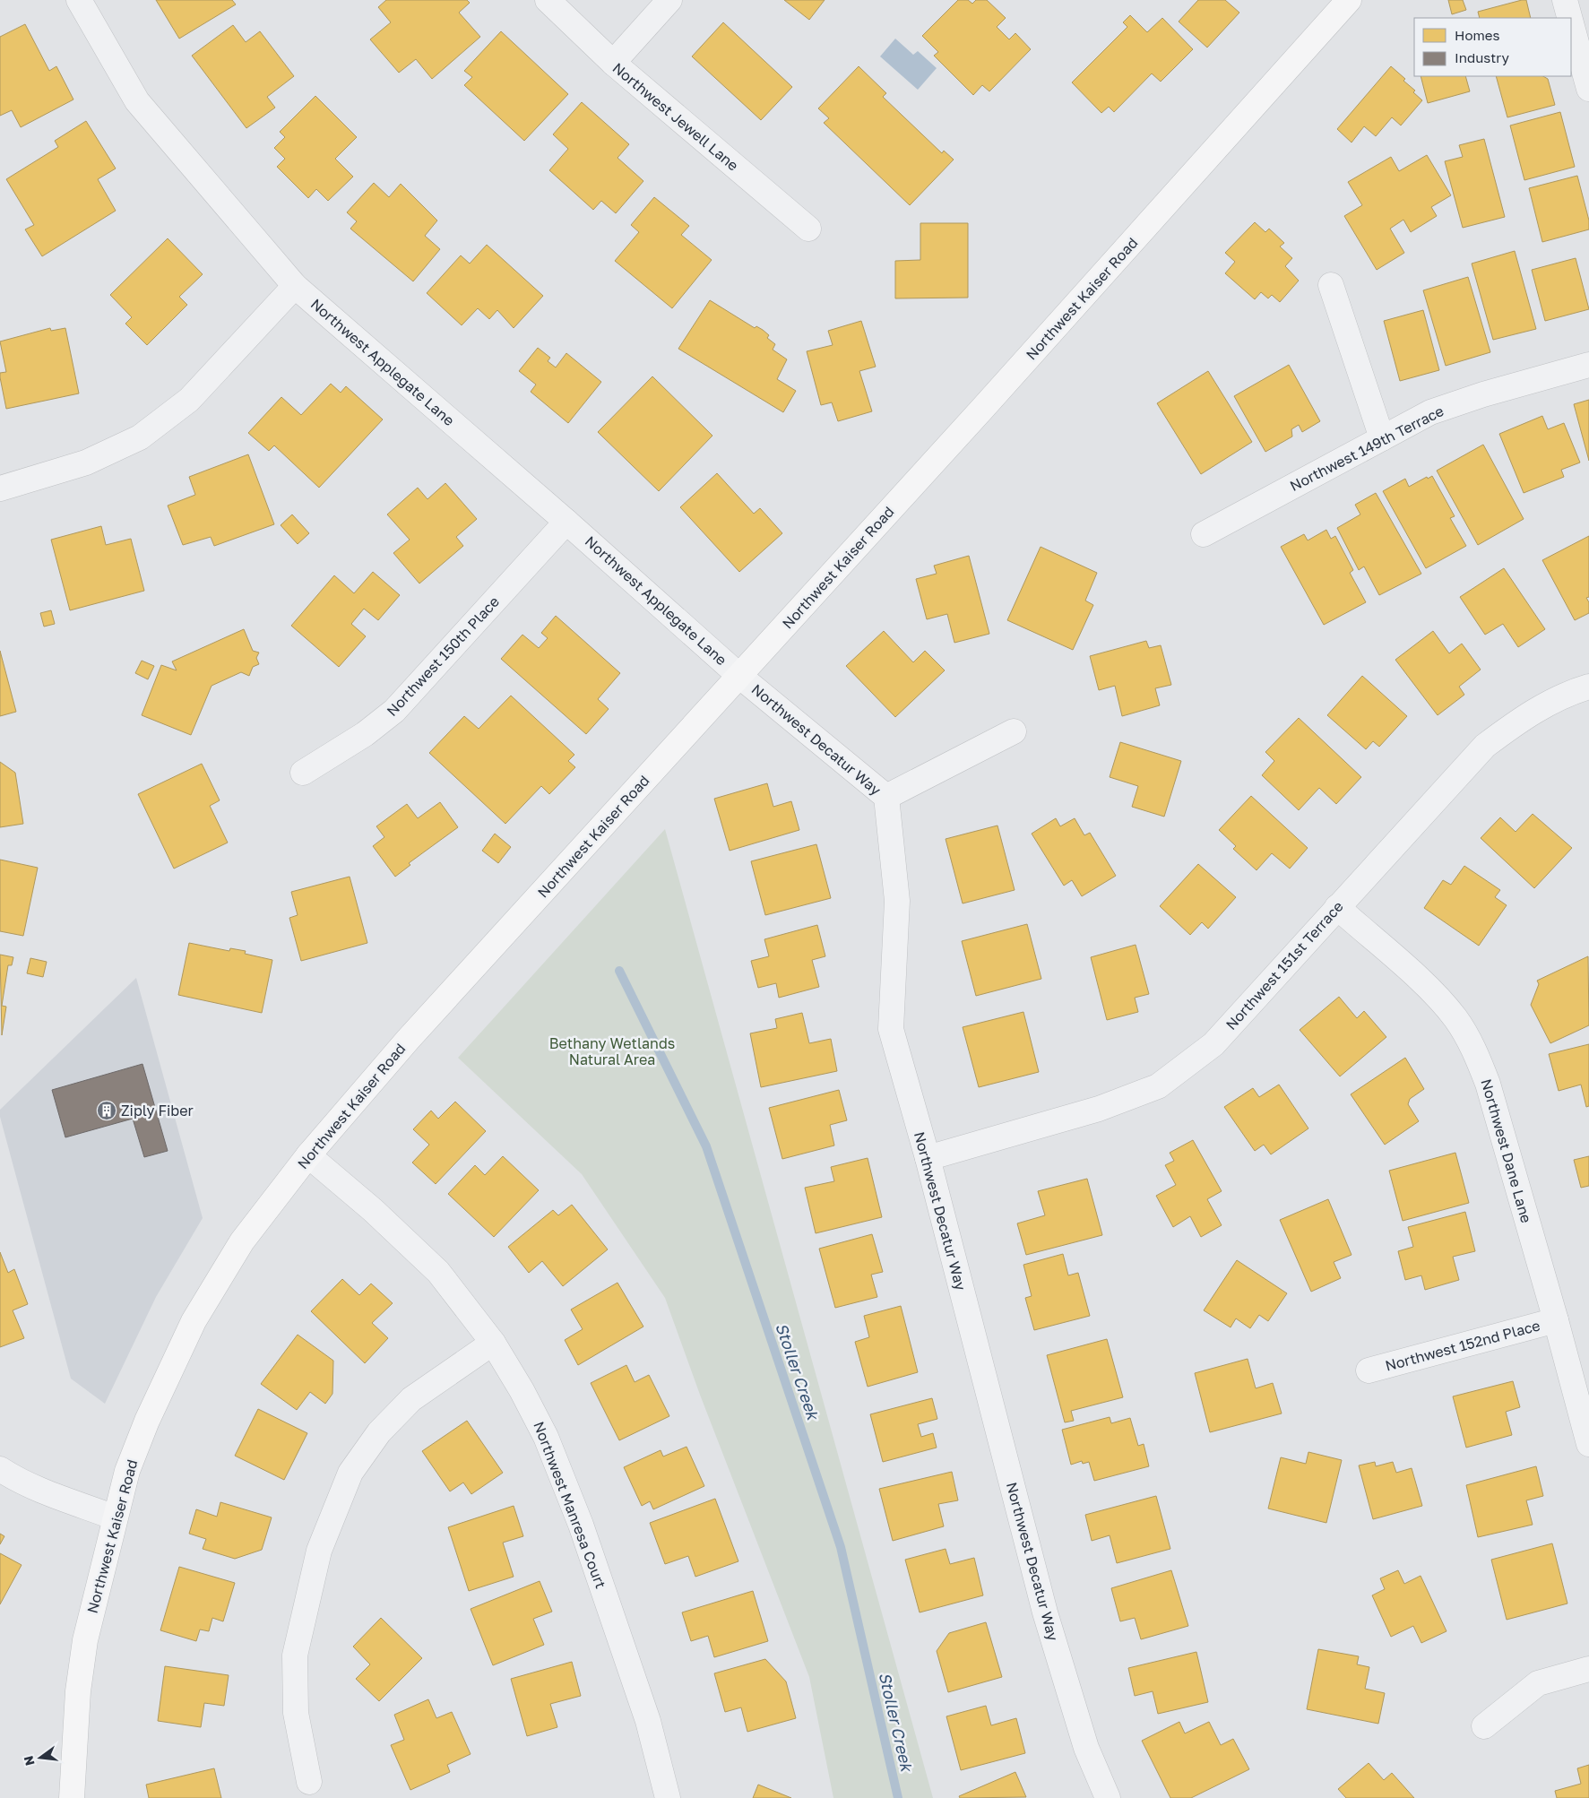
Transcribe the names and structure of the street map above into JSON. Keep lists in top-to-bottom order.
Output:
{
  "streets": {
    "main road": ["Northwest Kaiser Road"],
    "street": [
      "Northwest Jewell Lane",
      "Northwest Applegate Lane",
      "Northwest 149th Terrace",
      "Northwest 150th Place",
      "Northwest Decatur Way",
      "Northwest 151st Terrace",
      "Northwest Dane Lane",
      "Northwest 152nd Place",
      "Northwest Manresa Court"
    ]
  },
  "crossings": [
    ["Northwest Kaiser Road", "Northwest Applegate Lane"],
    ["Northwest Kaiser Road", "Northwest Decatur Way"],
    ["Northwest Kaiser Road", "Northwest Manresa Court"],
    ["Northwest Applegate Lane", "Northwest 150th Place"],
    ["Northwest Applegate Lane", "Northwest Decatur Way"],
    ["Northwest Decatur Way", "Northwest 151st Terrace"],
    ["Northwest 151st Terrace", "Northwest Dane Lane"],
    ["Northwest Dane Lane", "Northwest 152nd Place"]
  ],
  "water": ["Stoller Creek"],
  "parks": ["Bethany Wetlands Natural Area"],
  "places": {
    "building": ["Ziply Fiber"]
  },
  "legend": ["Homes", "Industry"],
  "north": "left"
}
